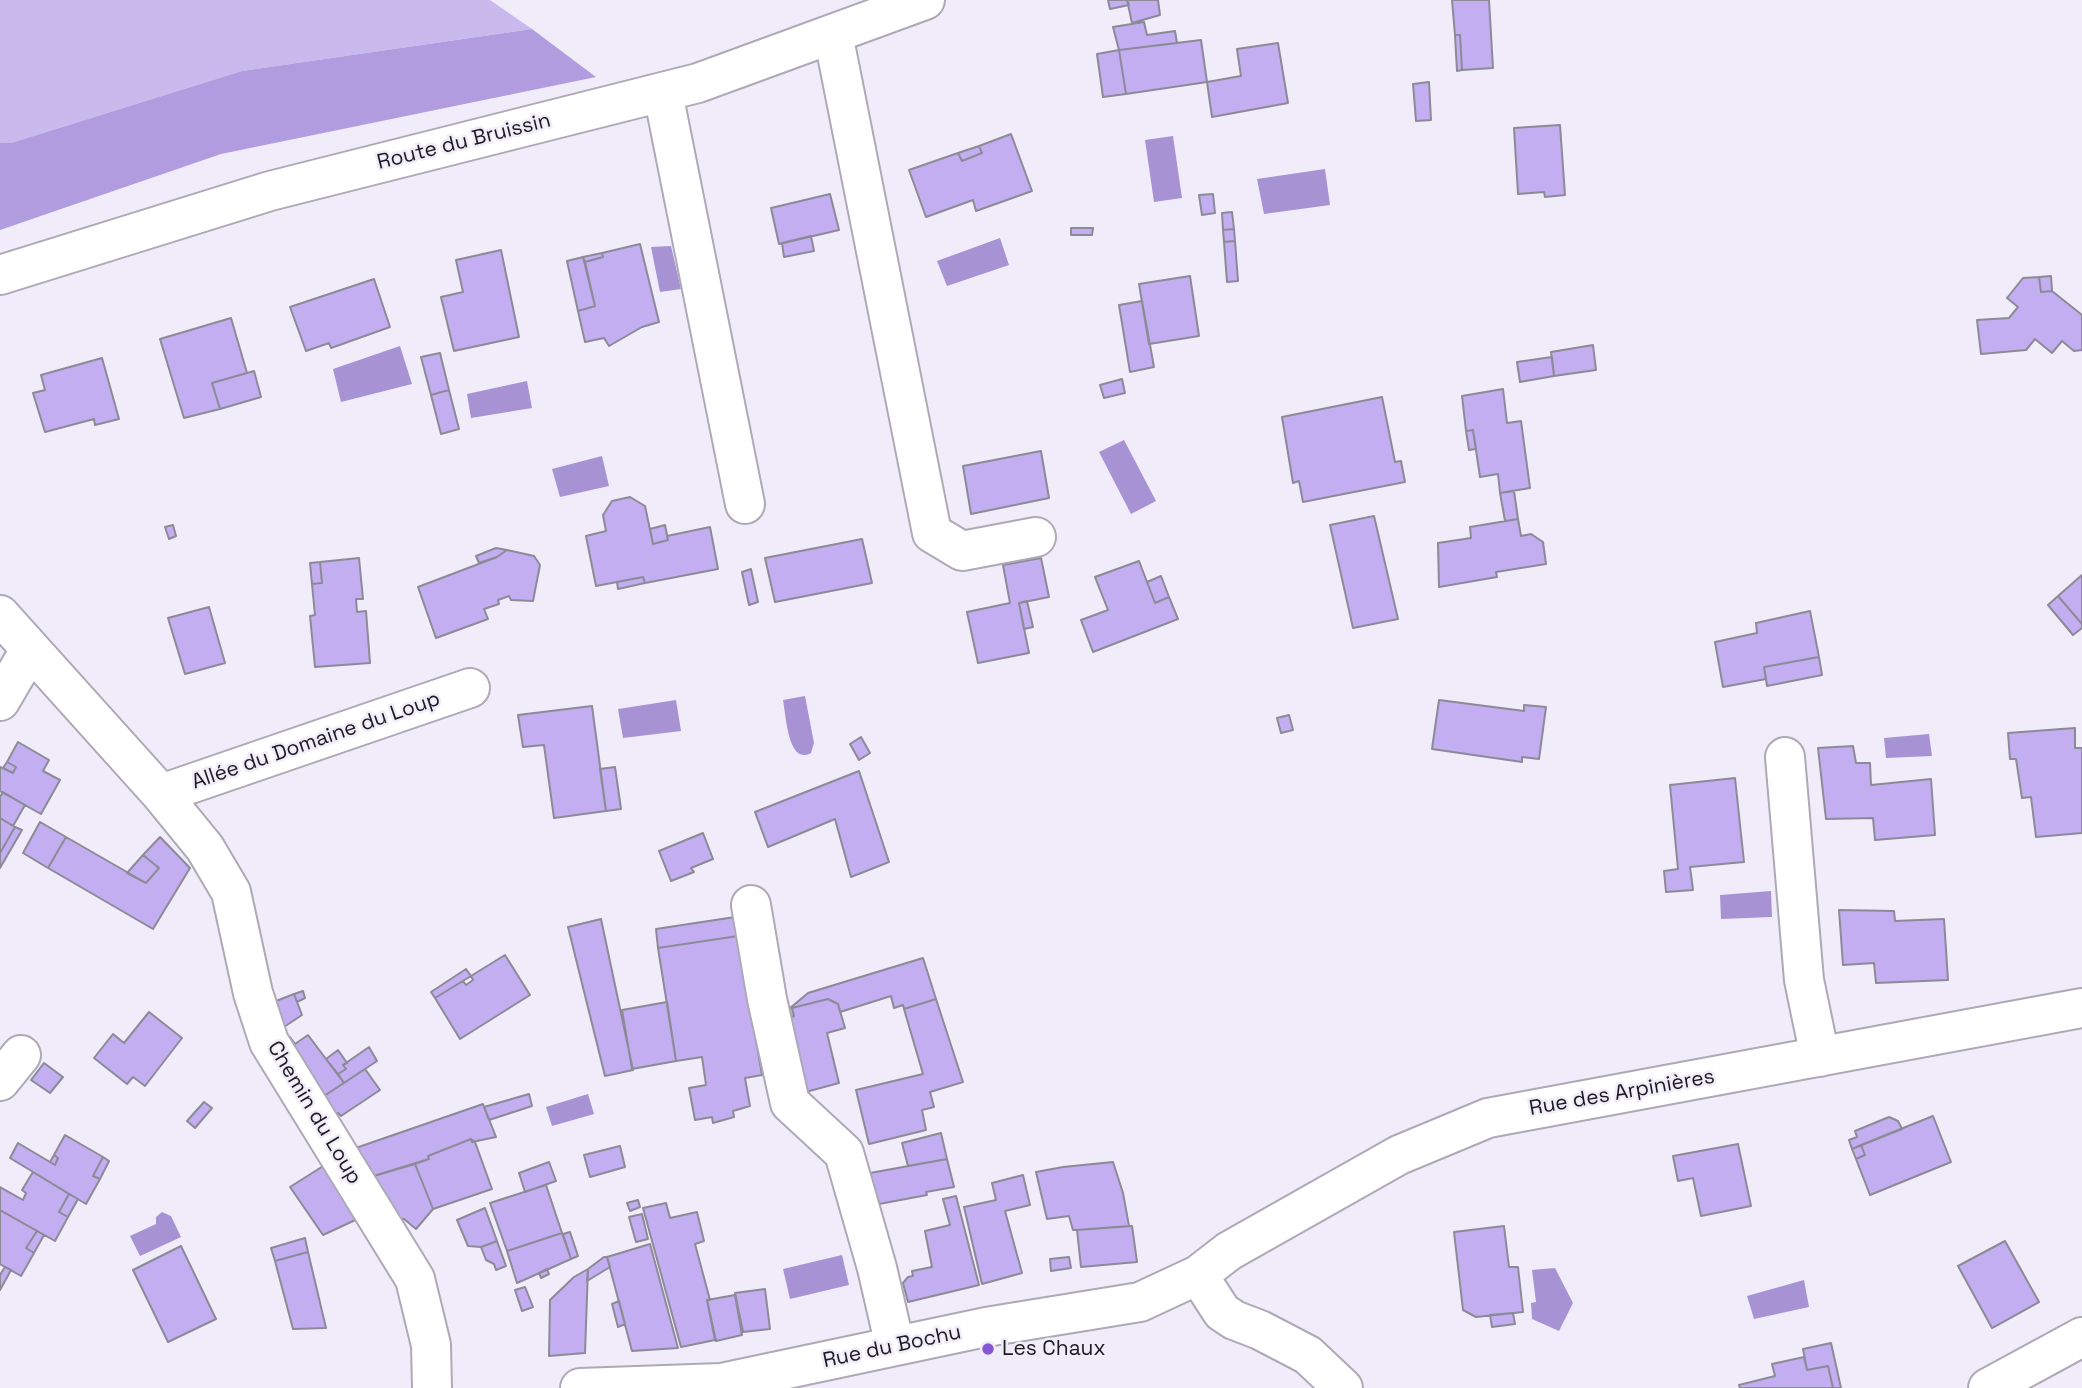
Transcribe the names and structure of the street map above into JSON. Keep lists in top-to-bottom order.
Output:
{
  "streets": {
    "street": [
      "Route du Bruissin",
      "Allée du Domaine du Loup",
      "Rue des Arpinières",
      "Chemin du Loup",
      "Rue du Bochu"
    ]
  },
  "crossings": [
    ["Allée du Domaine du Loup", "Chemin du Loup"],
    ["Rue des Arpinières", "Rue du Bochu"]
  ],
  "places": ["Les Chaux"]
}
